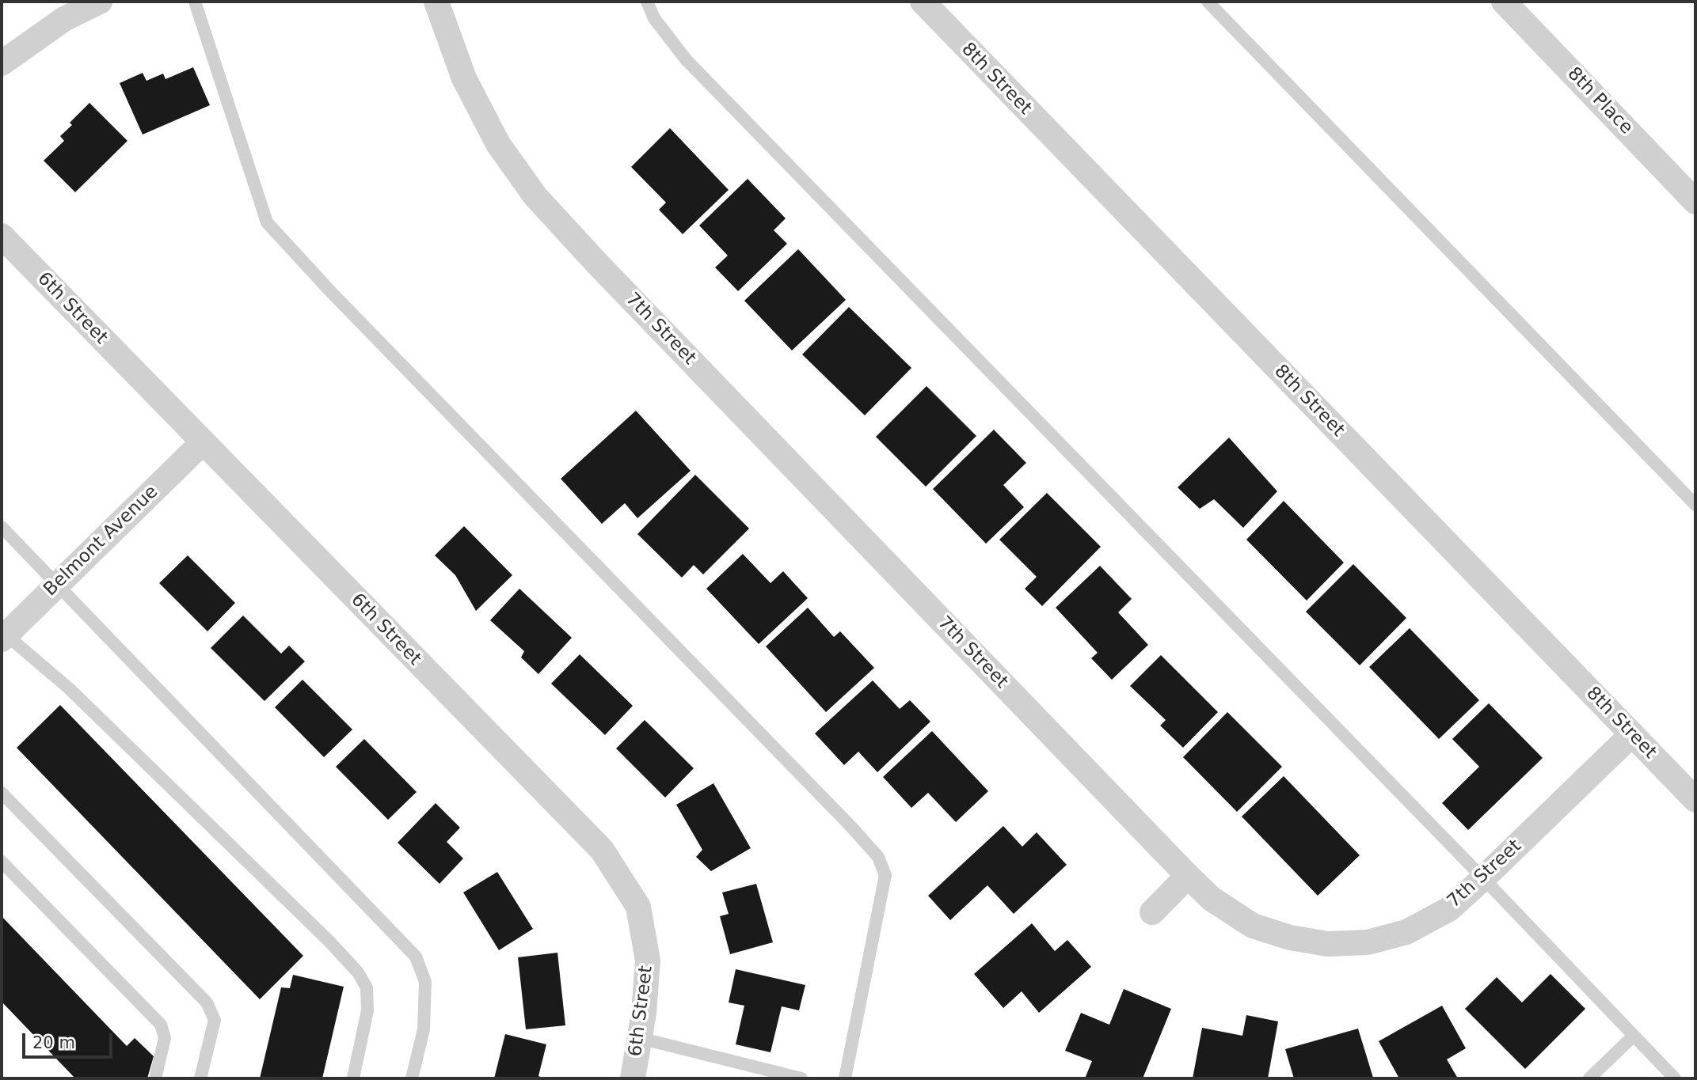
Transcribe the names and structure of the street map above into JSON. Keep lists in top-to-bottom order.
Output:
{
  "streets": {
    "street": [
      "8th Street",
      "8th Place",
      "6th Street",
      "7th Street",
      "Belmont Avenue"
    ]
  },
  "crossings": [
    ["8th Street", "7th Street"],
    ["6th Street", "Belmont Avenue"]
  ],
  "scale_bar": "20 m"
}
